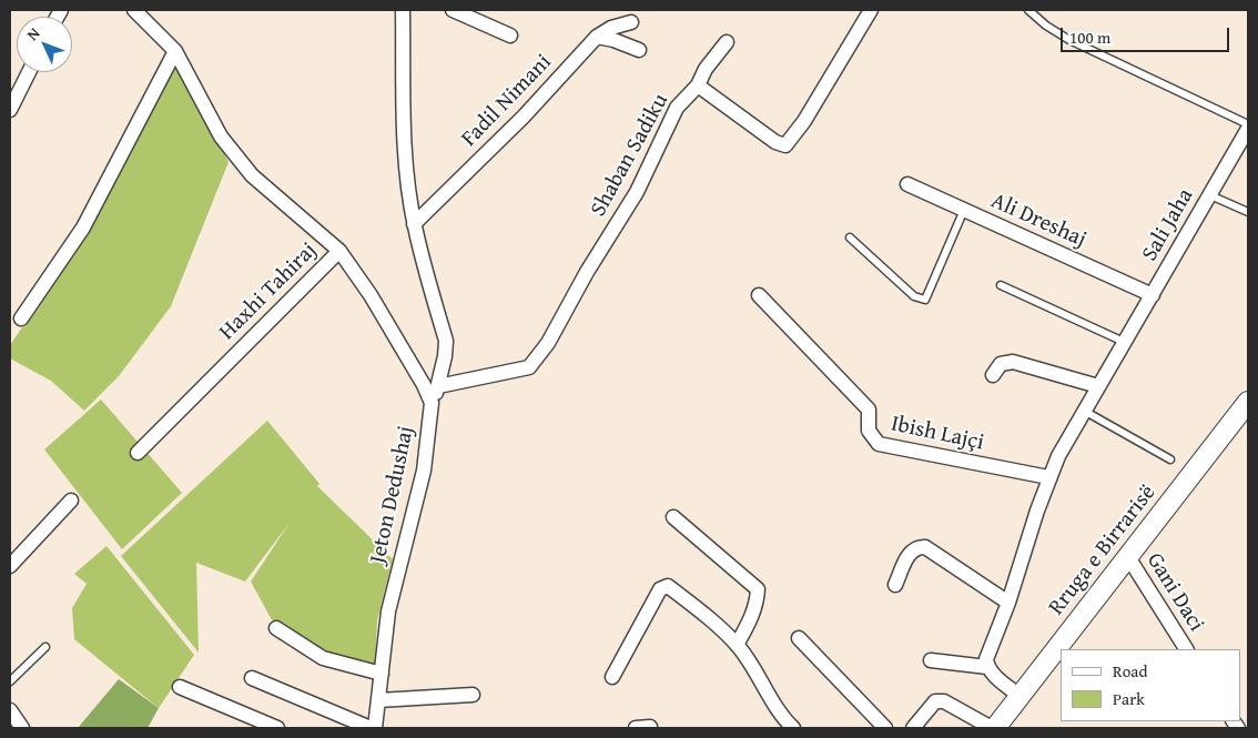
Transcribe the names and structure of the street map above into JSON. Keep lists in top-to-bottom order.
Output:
{
  "streets": {
    "street": [
      "Fadil Nimani",
      "Shaban Sadiku",
      "Ali Dreshaj",
      "Sali Jaha",
      "Haxhi Tahiraj",
      "Ibish Lajçi",
      "Jeton Dedushaj",
      "Rruga e Birrarisë",
      "Gani Daci"
    ]
  },
  "crossings": [
    ["Ali Dreshaj", "Sali Jaha"],
    ["Sali Jaha", "Ibish Lajçi"],
    ["Haxhi Tahiraj", "Jeton Dedushaj"],
    ["Rruga e Birrarisë", "Gani Daci"]
  ],
  "legend": ["Road", "Park"],
  "scale_bar": "100 m",
  "north": "top left"
}
